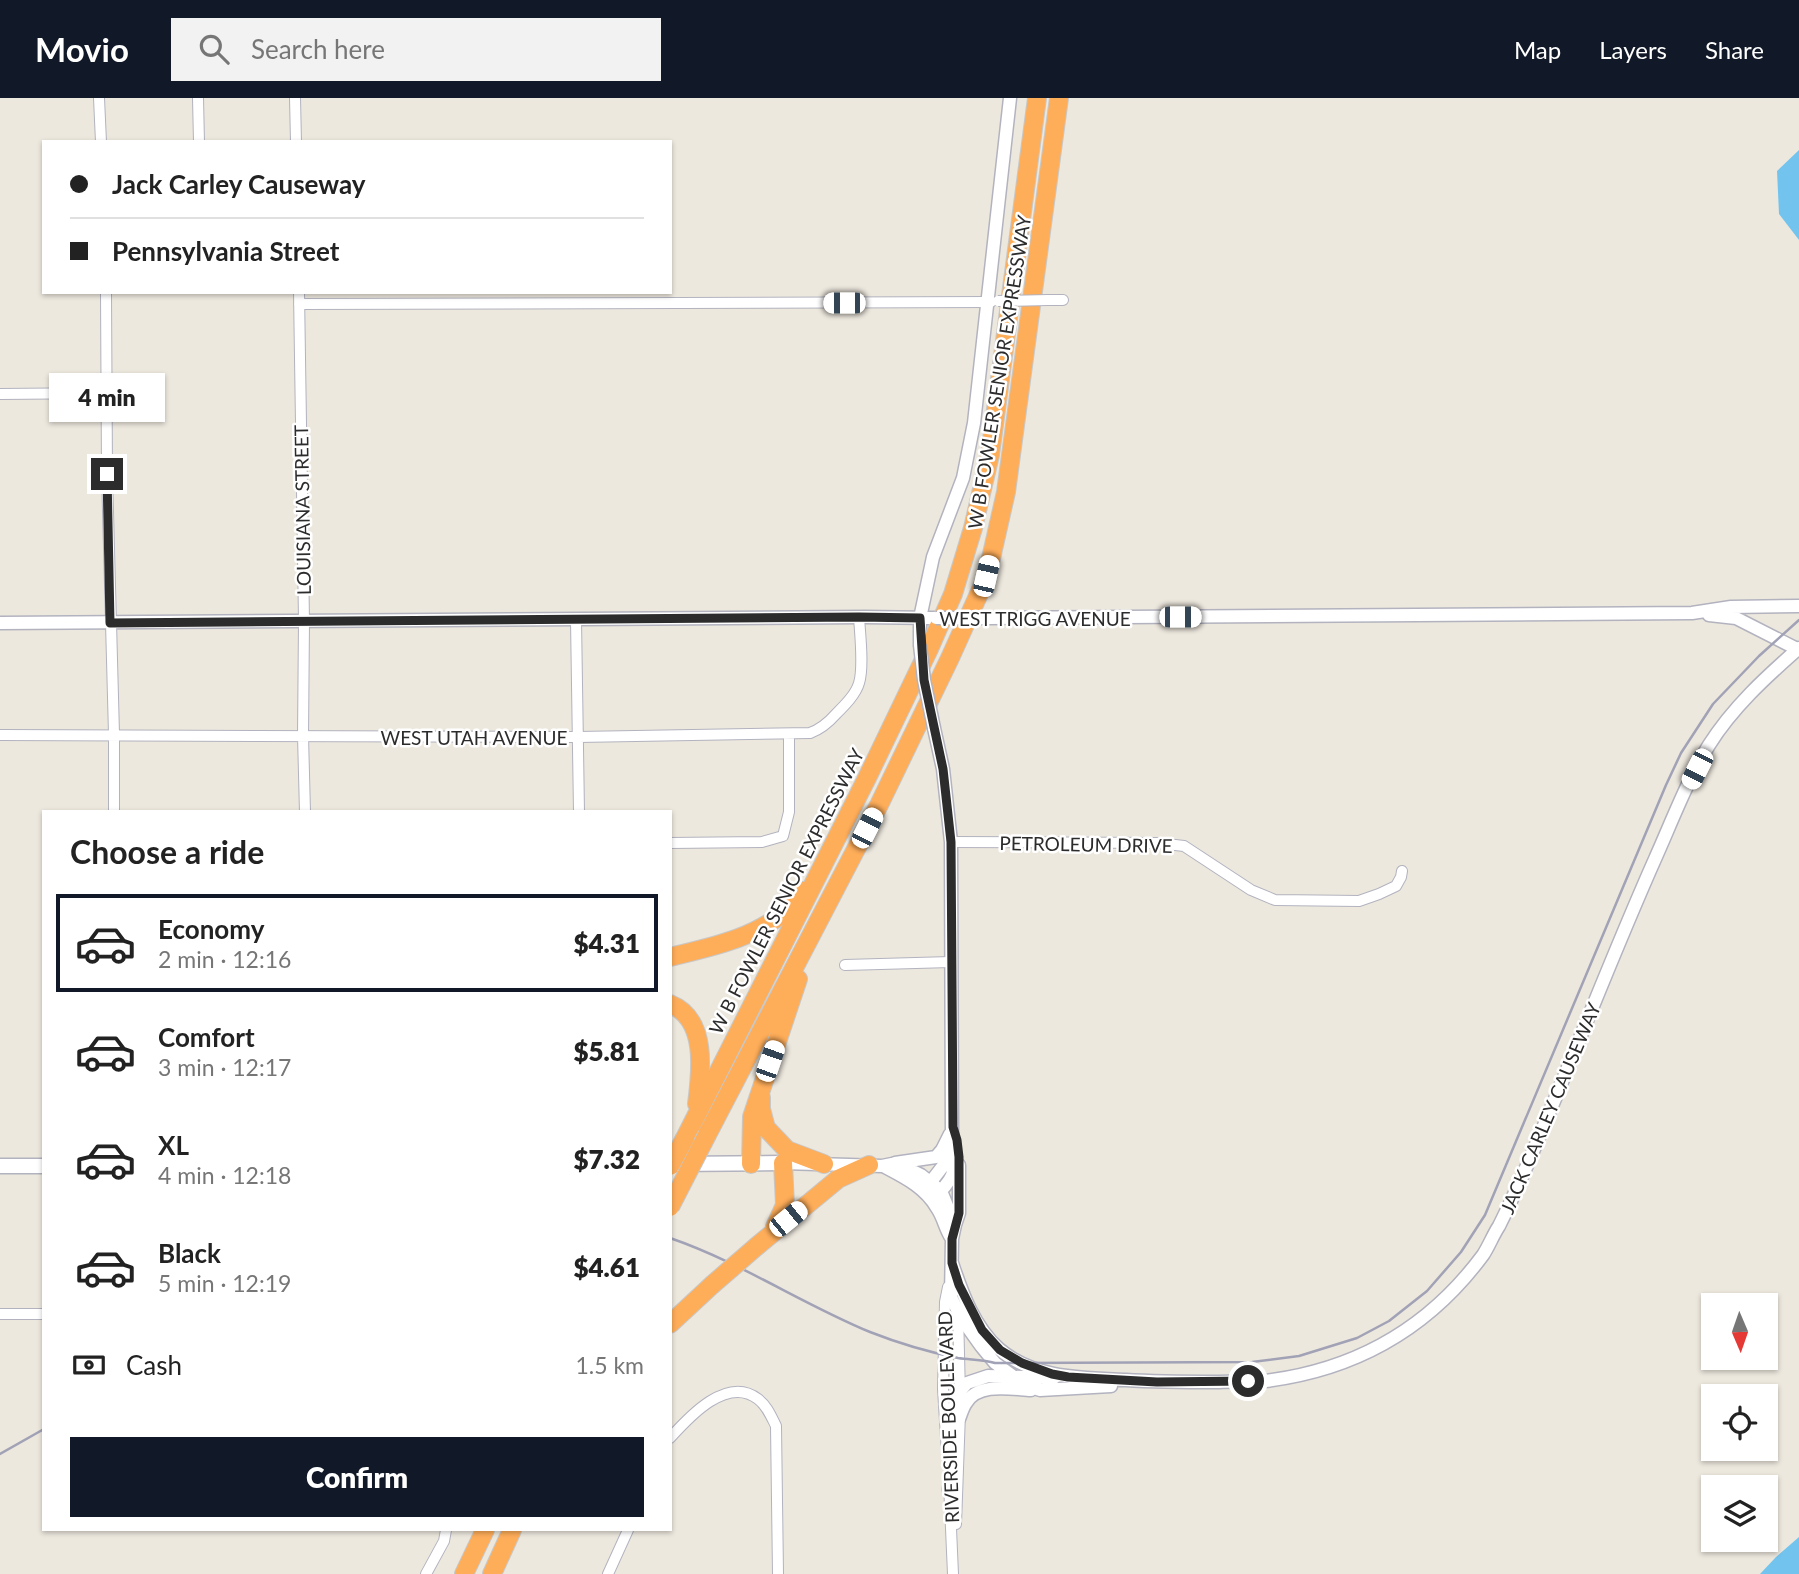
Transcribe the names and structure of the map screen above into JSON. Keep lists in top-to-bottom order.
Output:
{
  "streets": {
    "highway": ["W B FOWLER SENIOR EXPRESSWAY"],
    "street": [
      "LOUISIANA STREET",
      "WEST TRIGG AVENUE",
      "WEST UTAH AVENUE",
      "PETROLEUM DRIVE",
      "JACK CARLEY CAUSEWAY",
      "RIVERSIDE BOULEVARD"
    ]
  },
  "crossings": [
    ["LOUISIANA STREET", "WEST TRIGG AVENUE"],
    ["LOUISIANA STREET", "WEST UTAH AVENUE"],
    ["WEST TRIGG AVENUE", "WEST UTAH AVENUE"],
    ["JACK CARLEY CAUSEWAY", "RIVERSIDE BOULEVARD"]
  ],
  "north": "bottom",
  "page": {
    "header": "Movio",
    "search": "Search here",
    "nav": ["Map", "Layers", "Share"],
    "banner": ["Jack Carley Causeway", "Pennsylvania Street"],
    "bubble": "4 min",
    "heading": "Choose a ride",
    "list": [
      {
        "name": "Economy",
        "note": "2 min · 12:16",
        "value": "$4.31"
      },
      {
        "name": "Comfort",
        "note": "3 min · 12:17",
        "value": "$5.81"
      },
      {
        "name": "XL",
        "note": "4 min · 12:18",
        "value": "$7.32"
      },
      {
        "name": "Black",
        "note": "5 min · 12:19",
        "value": "$4.61"
      }
    ],
    "pay": ["Cash", "1.5 km"],
    "buttons": "Confirm"
  }
}
